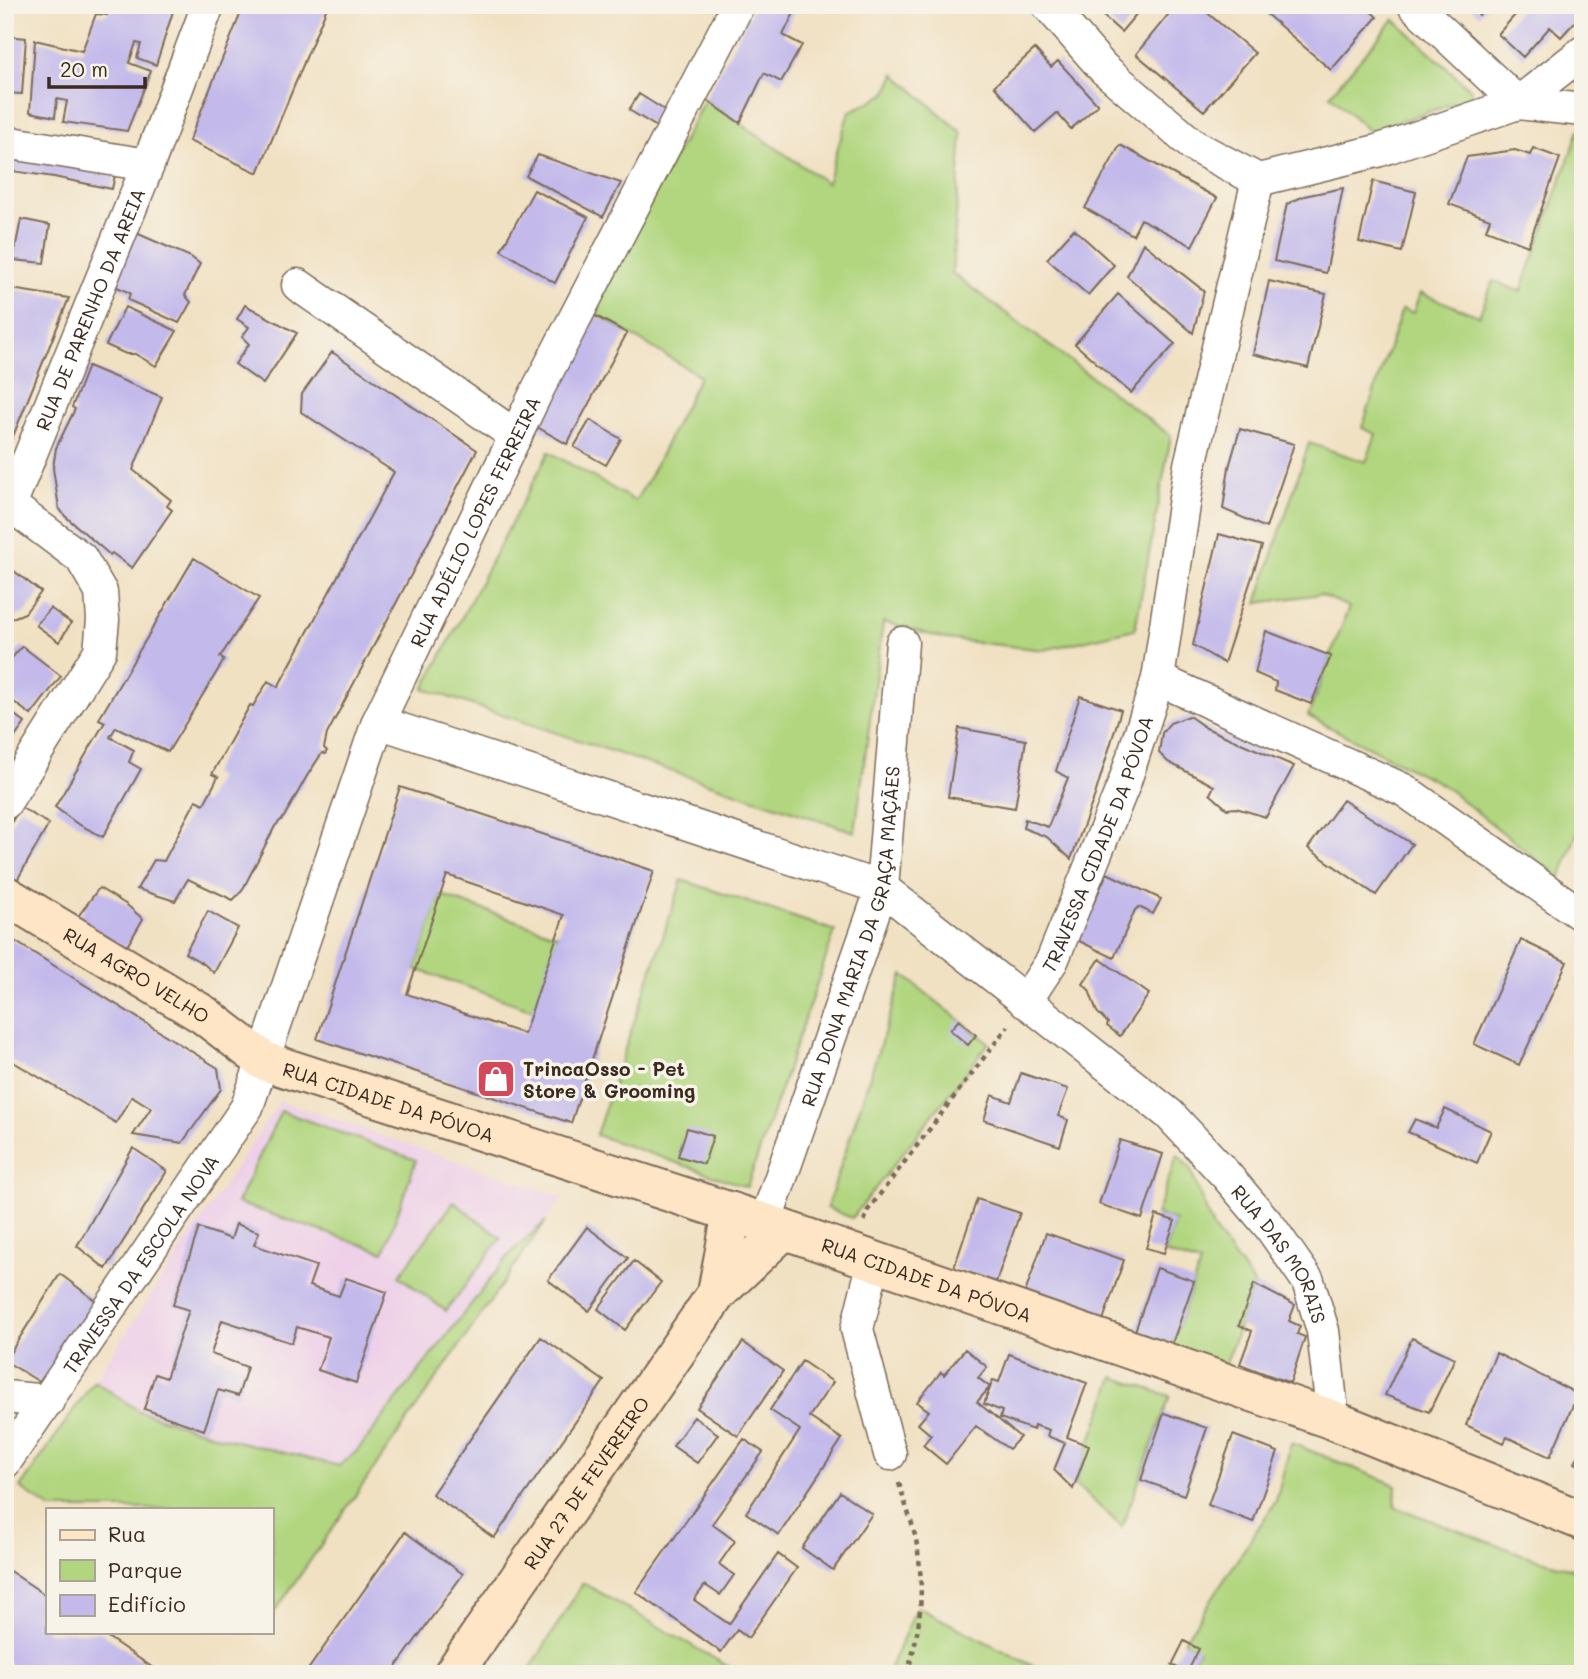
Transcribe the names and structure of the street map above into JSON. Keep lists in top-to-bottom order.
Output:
{
  "streets": {
    "street": [
      "RUA DE PARENHO DA AREIA",
      "RUA ADÉLIO LOPES FERREIRA",
      "TRAVESSA CIDADE DA PÓVOA",
      "RUA DONA MARIA DA GRAÇA MAÇÃES",
      "RUA AGRO VELHO",
      "RUA CIDADE DA PÓVOA",
      "RUA DAS MORAIS",
      "TRAVESSA DA ESCOLA NOVA",
      "RUA 27 DE FEVEREIRO"
    ]
  },
  "crossings": [
    ["RUA ADÉLIO LOPES FERREIRA", "RUA AGRO VELHO"],
    ["RUA ADÉLIO LOPES FERREIRA", "RUA CIDADE DA PÓVOA"],
    ["RUA ADÉLIO LOPES FERREIRA", "TRAVESSA DA ESCOLA NOVA"],
    ["TRAVESSA CIDADE DA PÓVOA", "RUA DAS MORAIS"],
    ["RUA DONA MARIA DA GRAÇA MAÇÃES", "RUA CIDADE DA PÓVOA"],
    ["RUA DONA MARIA DA GRAÇA MAÇÃES", "RUA DAS MORAIS"],
    ["RUA DONA MARIA DA GRAÇA MAÇÃES", "RUA 27 DE FEVEREIRO"],
    ["RUA AGRO VELHO", "RUA CIDADE DA PÓVOA"],
    ["RUA AGRO VELHO", "TRAVESSA DA ESCOLA NOVA"],
    ["RUA CIDADE DA PÓVOA", "RUA DAS MORAIS"],
    ["RUA CIDADE DA PÓVOA", "TRAVESSA DA ESCOLA NOVA"],
    ["RUA CIDADE DA PÓVOA", "RUA 27 DE FEVEREIRO"]
  ],
  "places": {
    "shop": ["TrincaOsso - Pet Store & Grooming"]
  },
  "legend": ["Rua", "Parque", "Edifício"],
  "scale_bar": "20 m"
}
